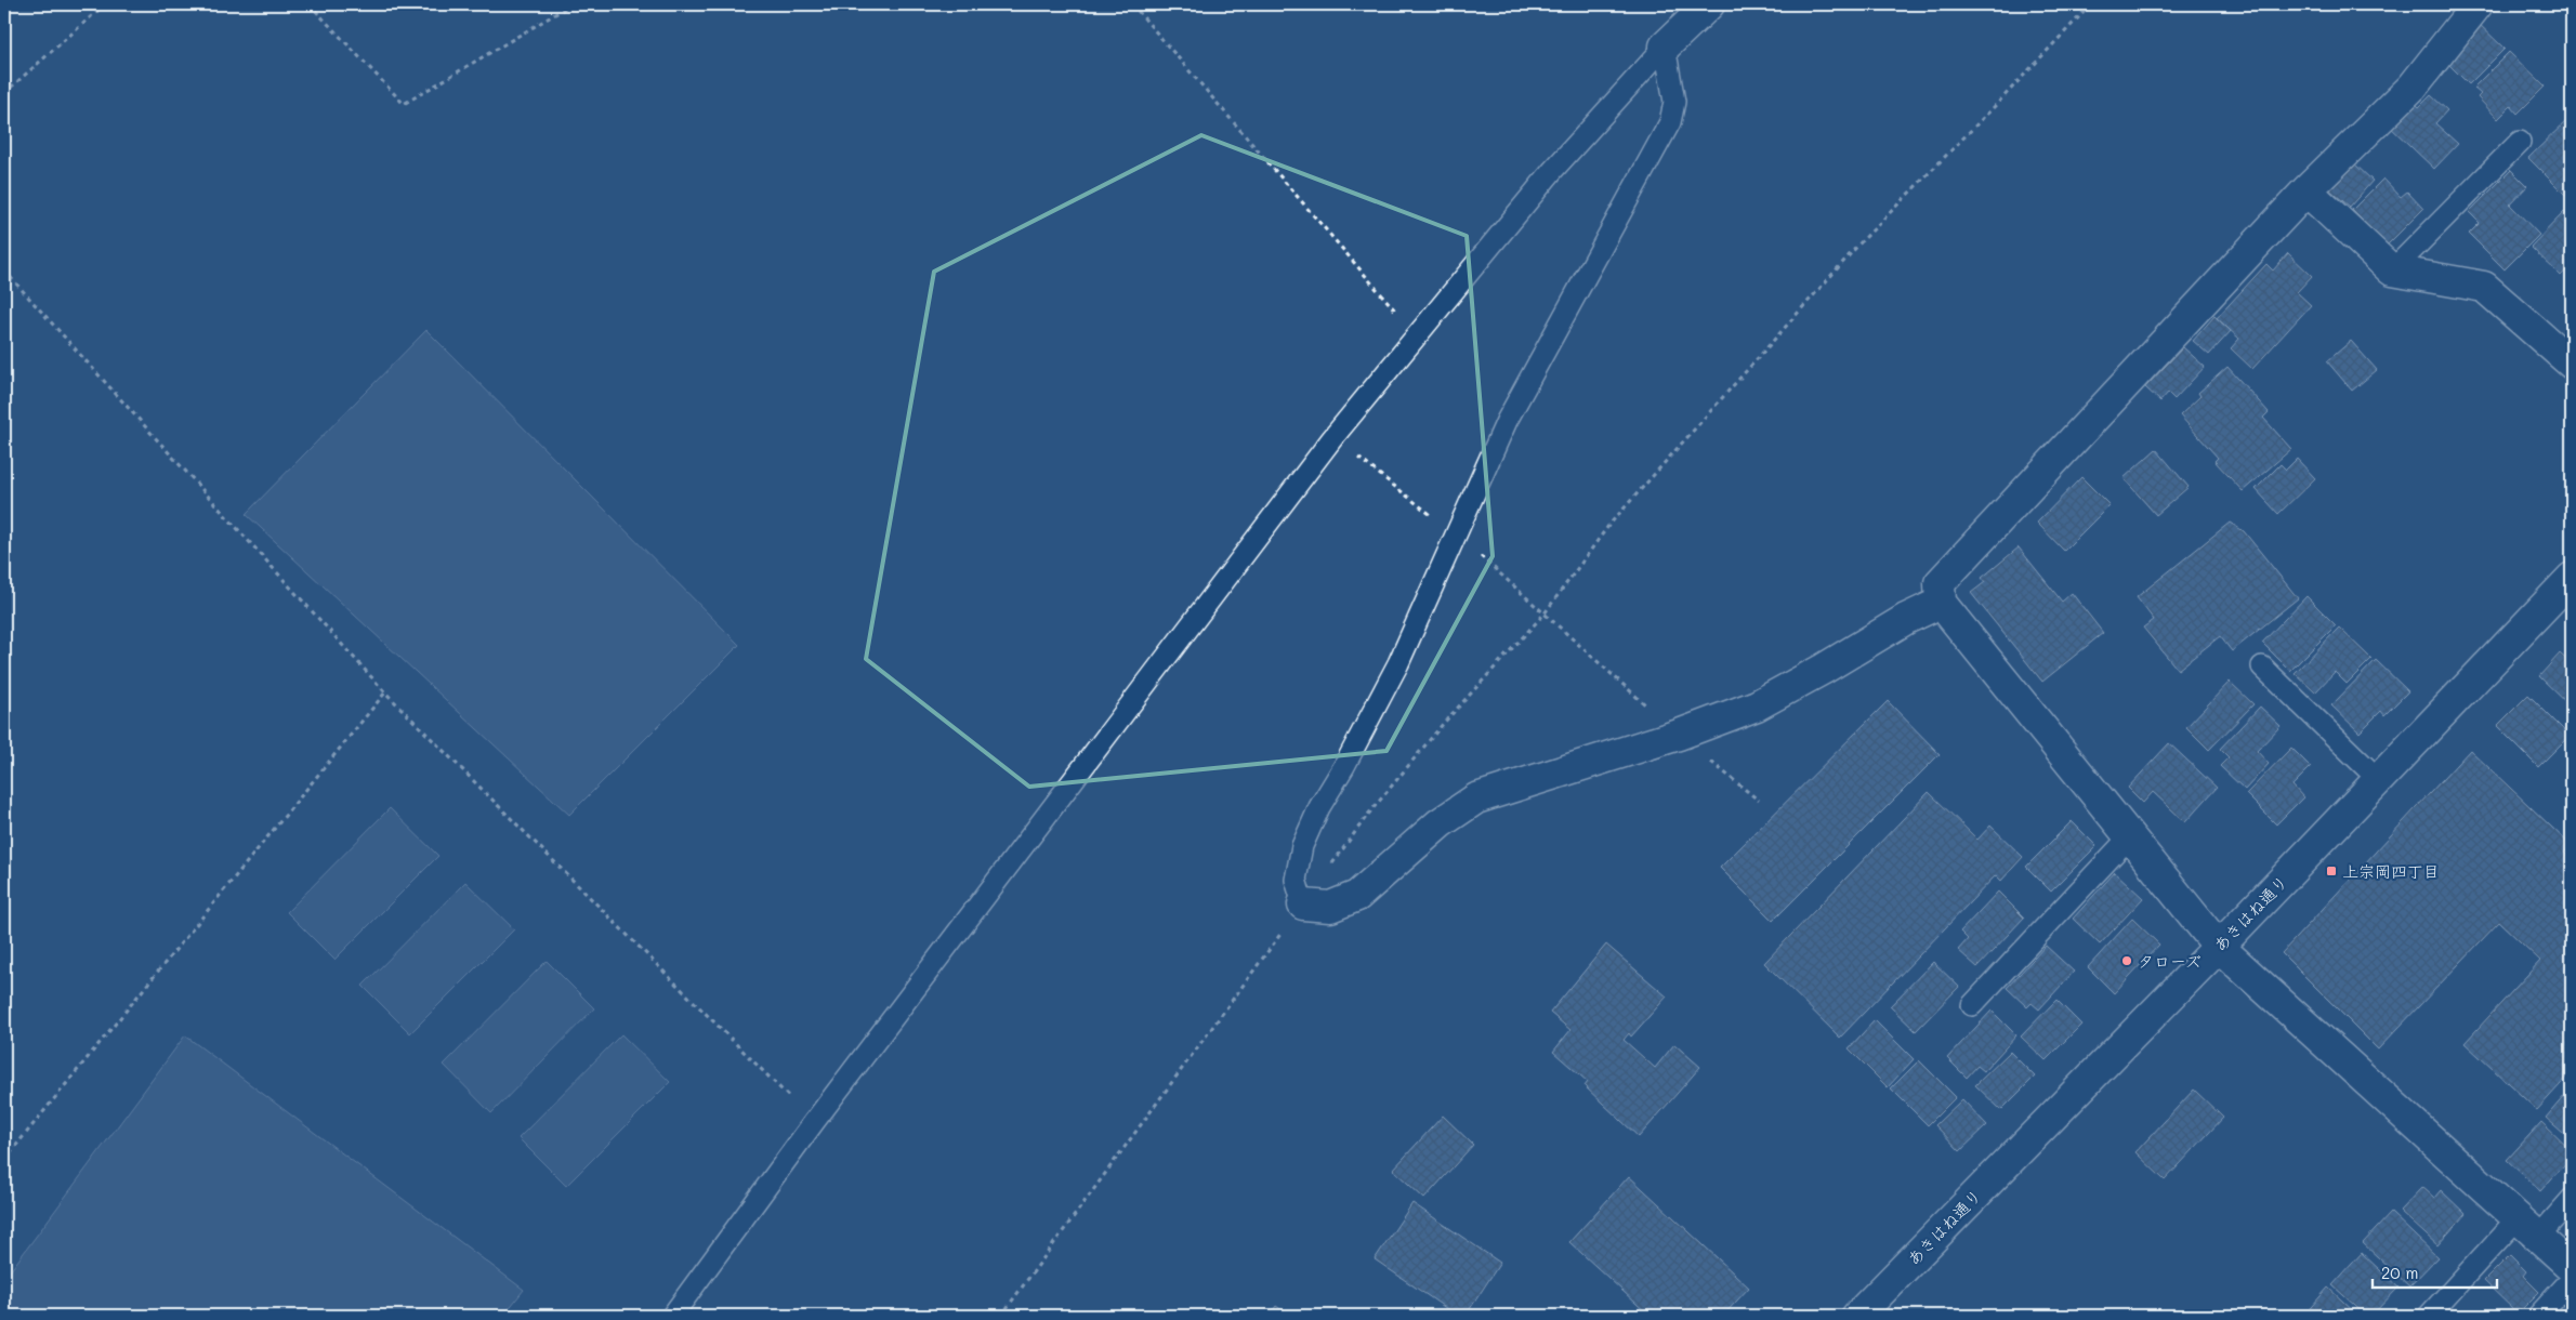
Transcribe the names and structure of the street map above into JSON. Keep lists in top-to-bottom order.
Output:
{
  "streets": {
    "street": ["あきはね通り"]
  },
  "places": {
    "transit": ["上宗岡四丁目"],
    "other": ["タローズ"]
  },
  "scale_bar": "20 m"
}
